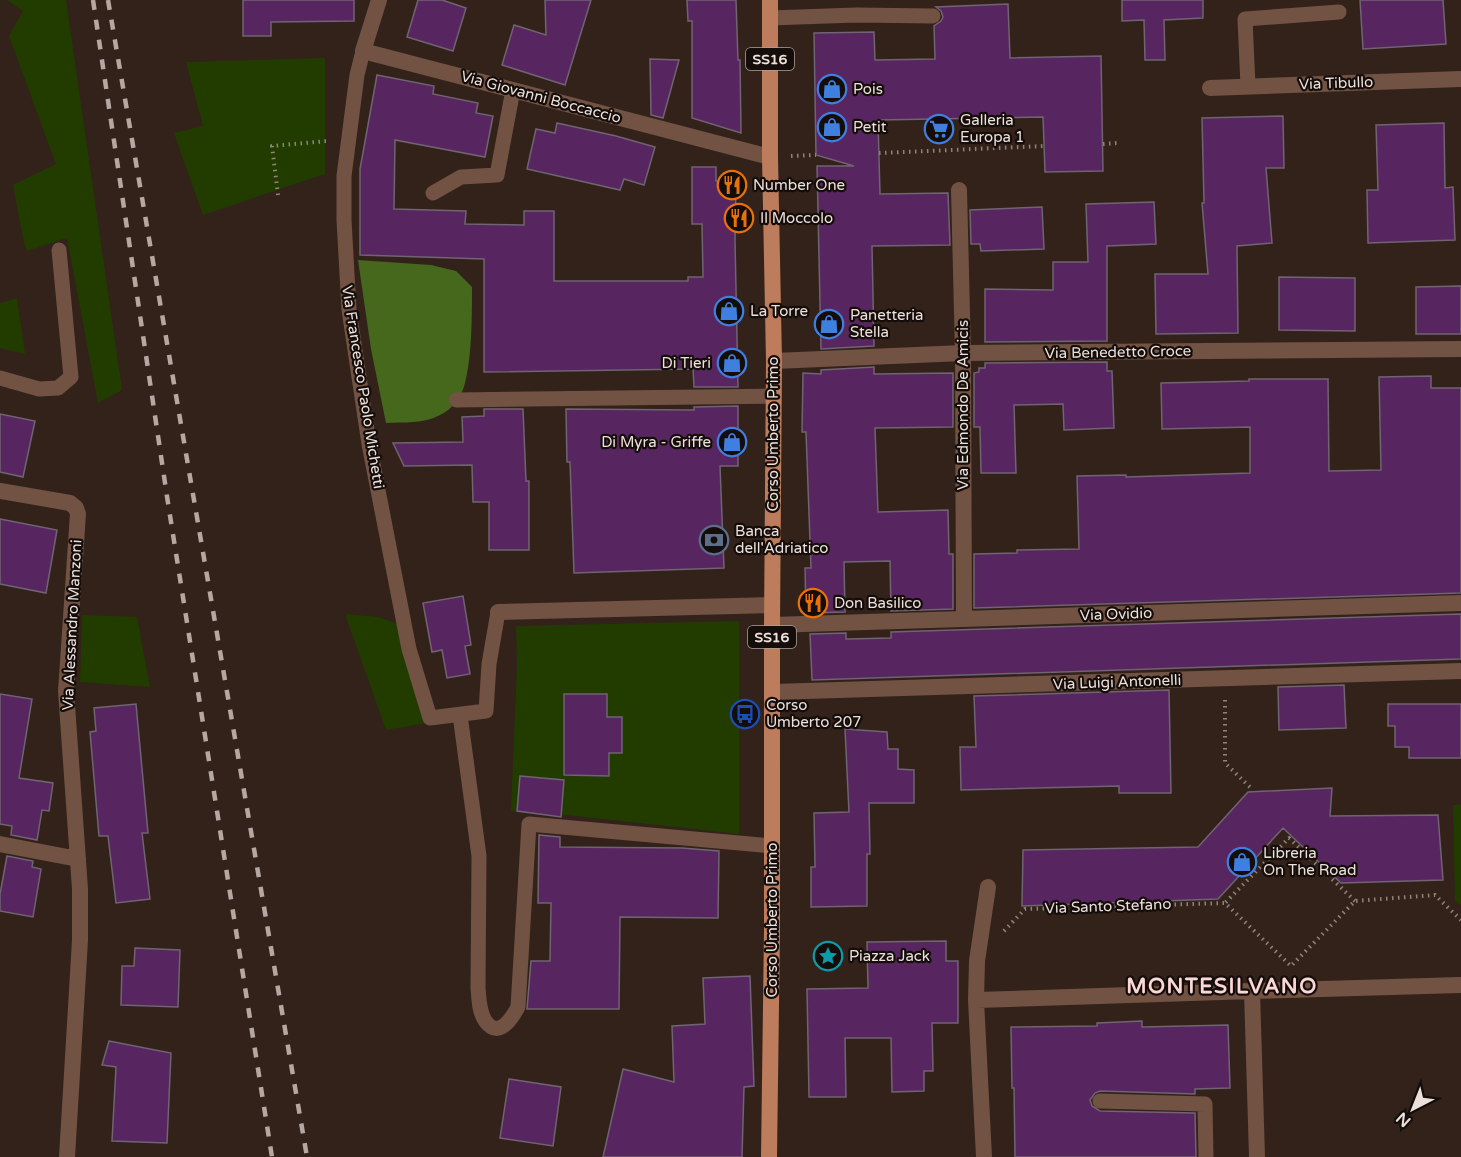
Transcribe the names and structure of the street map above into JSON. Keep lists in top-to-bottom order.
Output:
{
  "streets": {
    "main road": ["SS16", "Corso Umberto Primo"],
    "street": [
      "Via Tibullo",
      "Via Giovanni Boccaccio",
      "Via Benedetto Croce",
      "Via Edmondo De Amicis",
      "Via Ovidio",
      "Via Alessandro Manzoni",
      "Via Luigi Antonelli"
    ],
    "lane": ["Via Francesco Paolo Michetti"],
    "path": ["Via Santo Stefano"]
  },
  "crossings": [
    ["Via Giovanni Boccaccio", "Via Francesco Paolo Michetti"],
    ["Via Giovanni Boccaccio", "Corso Umberto Primo"],
    ["Via Benedetto Croce", "Via Edmondo De Amicis"],
    ["Via Benedetto Croce", "Corso Umberto Primo"],
    ["Via Edmondo De Amicis", "Via Ovidio"],
    ["Corso Umberto Primo", "Via Ovidio"],
    ["Corso Umberto Primo", "Via Luigi Antonelli"]
  ],
  "districts": ["MONTESILVANO"],
  "places": {
    "shop": [
      "Pois",
      "Petit",
      "La Torre",
      "Panetteria Stella",
      "Di Tieri",
      "Di Myra - Griffe",
      "Libreria On The Road"
    ],
    "supermarket": ["Galleria Europa 1"],
    "restaurant": ["Number One", "Il Moccolo", "Don Basilico"],
    "bank": ["Banca dell'Adriatico"],
    "bus stop": ["Corso Umberto 207"],
    "place": ["Piazza Jack"]
  },
  "north": "bottom left"
}
